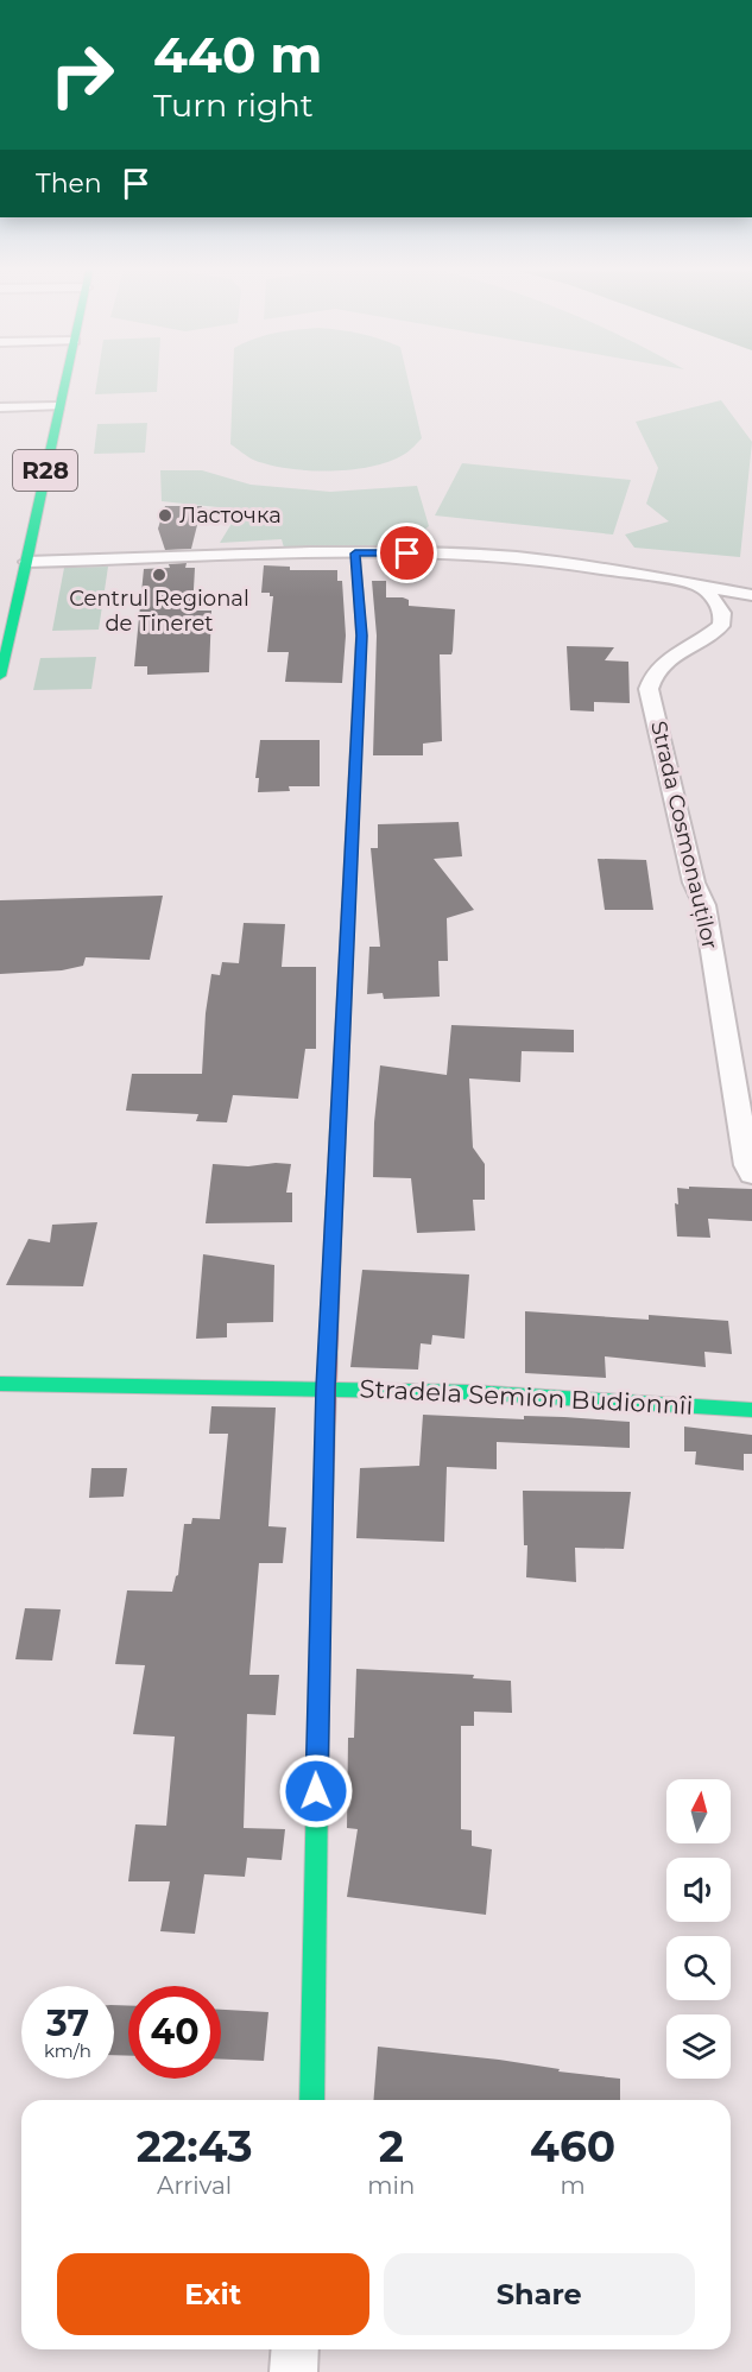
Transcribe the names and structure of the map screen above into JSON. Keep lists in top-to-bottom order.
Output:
{
  "streets": {
    "street": ["R28", "Strada Cosmonauților", "Stradela Semion Budionnîi"]
  },
  "places": ["Ласточка", "Centrul Regional de Tineret"],
  "north": "top",
  "page": {
    "turn": ["440 m", "Turn right"],
    "then": "Then",
    "speed": "37 km/h",
    "limit": "40",
    "eta": [
      "22:43",
      "Arrival",
      "2",
      "min",
      "460",
      "m"
    ],
    "buttons": ["Exit", "Share"]
  }
}
